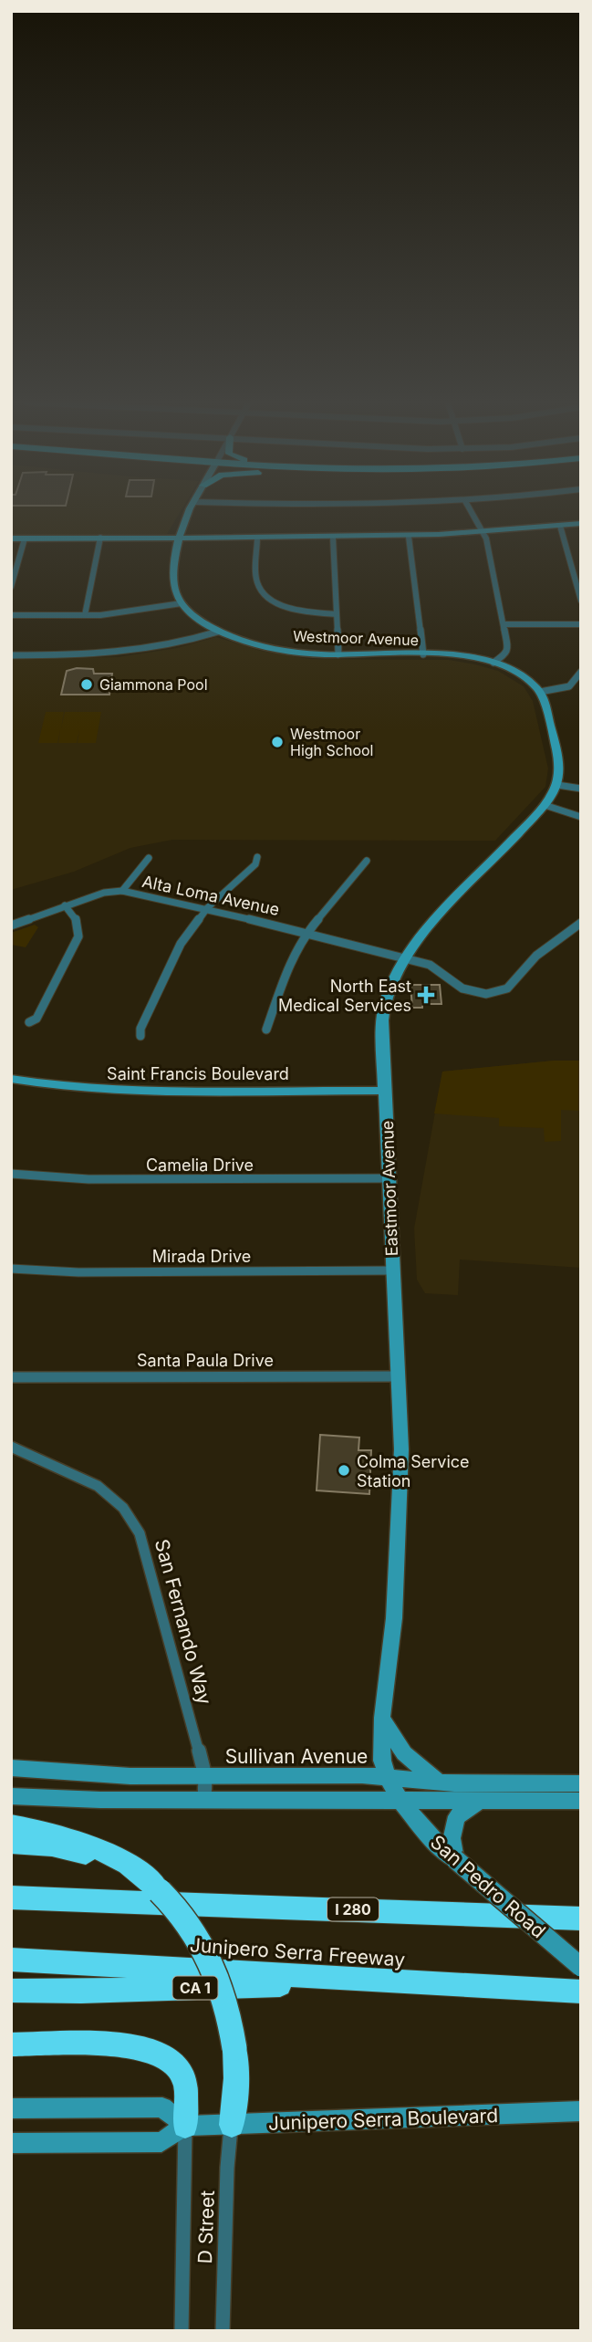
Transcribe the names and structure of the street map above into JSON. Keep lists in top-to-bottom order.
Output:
{
  "streets": {
    "highway": ["I 280", "Junipero Serra Freeway", "CA 1"],
    "street": [
      "Westmoor Avenue",
      "Alta Loma Avenue",
      "Saint Francis Boulevard",
      "Camelia Drive",
      "Eastmoor Avenue",
      "Mirada Drive",
      "Santa Paula Drive",
      "San Fernando Way",
      "Sullivan Avenue",
      "San Pedro Road",
      "Junipero Serra Boulevard",
      "D Street"
    ]
  },
  "crossings": [
    ["Alta Loma Avenue", "Eastmoor Avenue"],
    ["Saint Francis Boulevard", "Eastmoor Avenue"],
    ["Camelia Drive", "Eastmoor Avenue"],
    ["Eastmoor Avenue", "Mirada Drive"],
    ["Eastmoor Avenue", "Santa Paula Drive"],
    ["Eastmoor Avenue", "Sullivan Avenue"],
    ["Eastmoor Avenue", "San Pedro Road"],
    ["San Fernando Way", "Sullivan Avenue"],
    ["Junipero Serra Freeway", "CA 1"],
    ["Junipero Serra Boulevard", "D Street"]
  ],
  "places": {
    "other": ["Giammona Pool", "Westmoor High School", "Colma Service Station"],
    "health": ["North East Medical Services"]
  }
}
